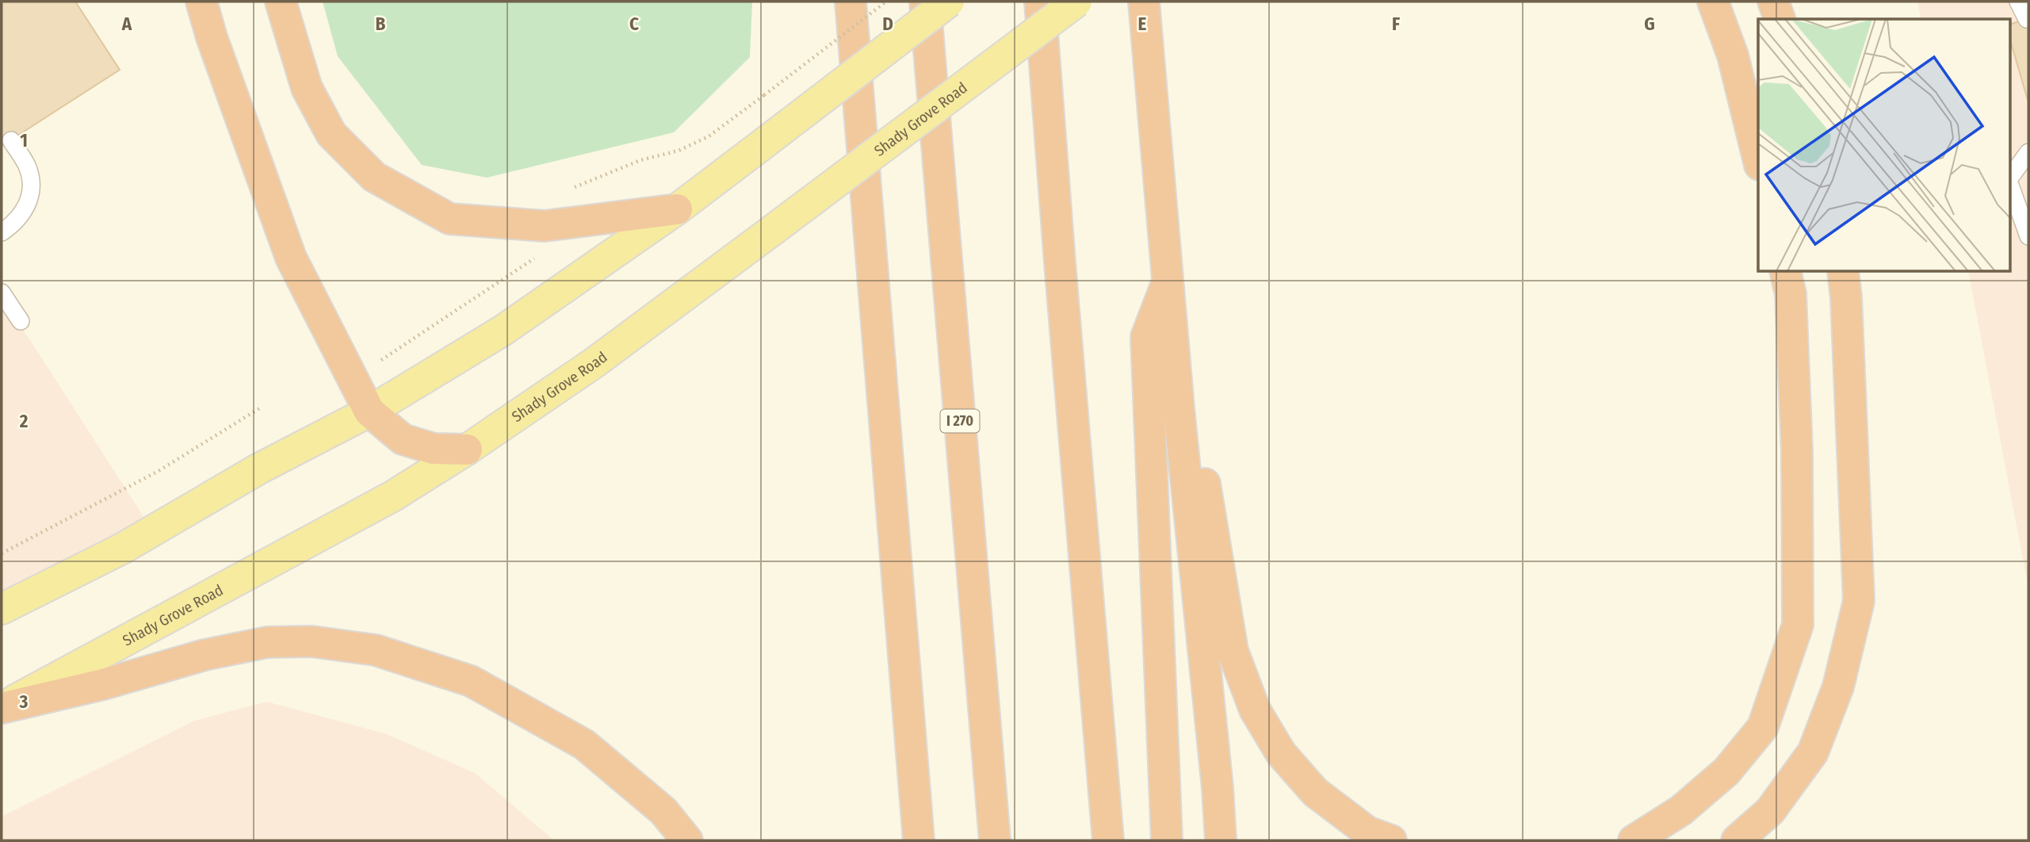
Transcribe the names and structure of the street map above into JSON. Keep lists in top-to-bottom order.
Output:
{
  "streets": {
    "highway": ["I 270"],
    "main road": ["Shady Grove Road"]
  },
  "grid": {
    "columns": [
      "A",
      "B",
      "C",
      "D",
      "E",
      "F",
      "G"
    ],
    "rows": ["1", "2", "3"]
  }
}
